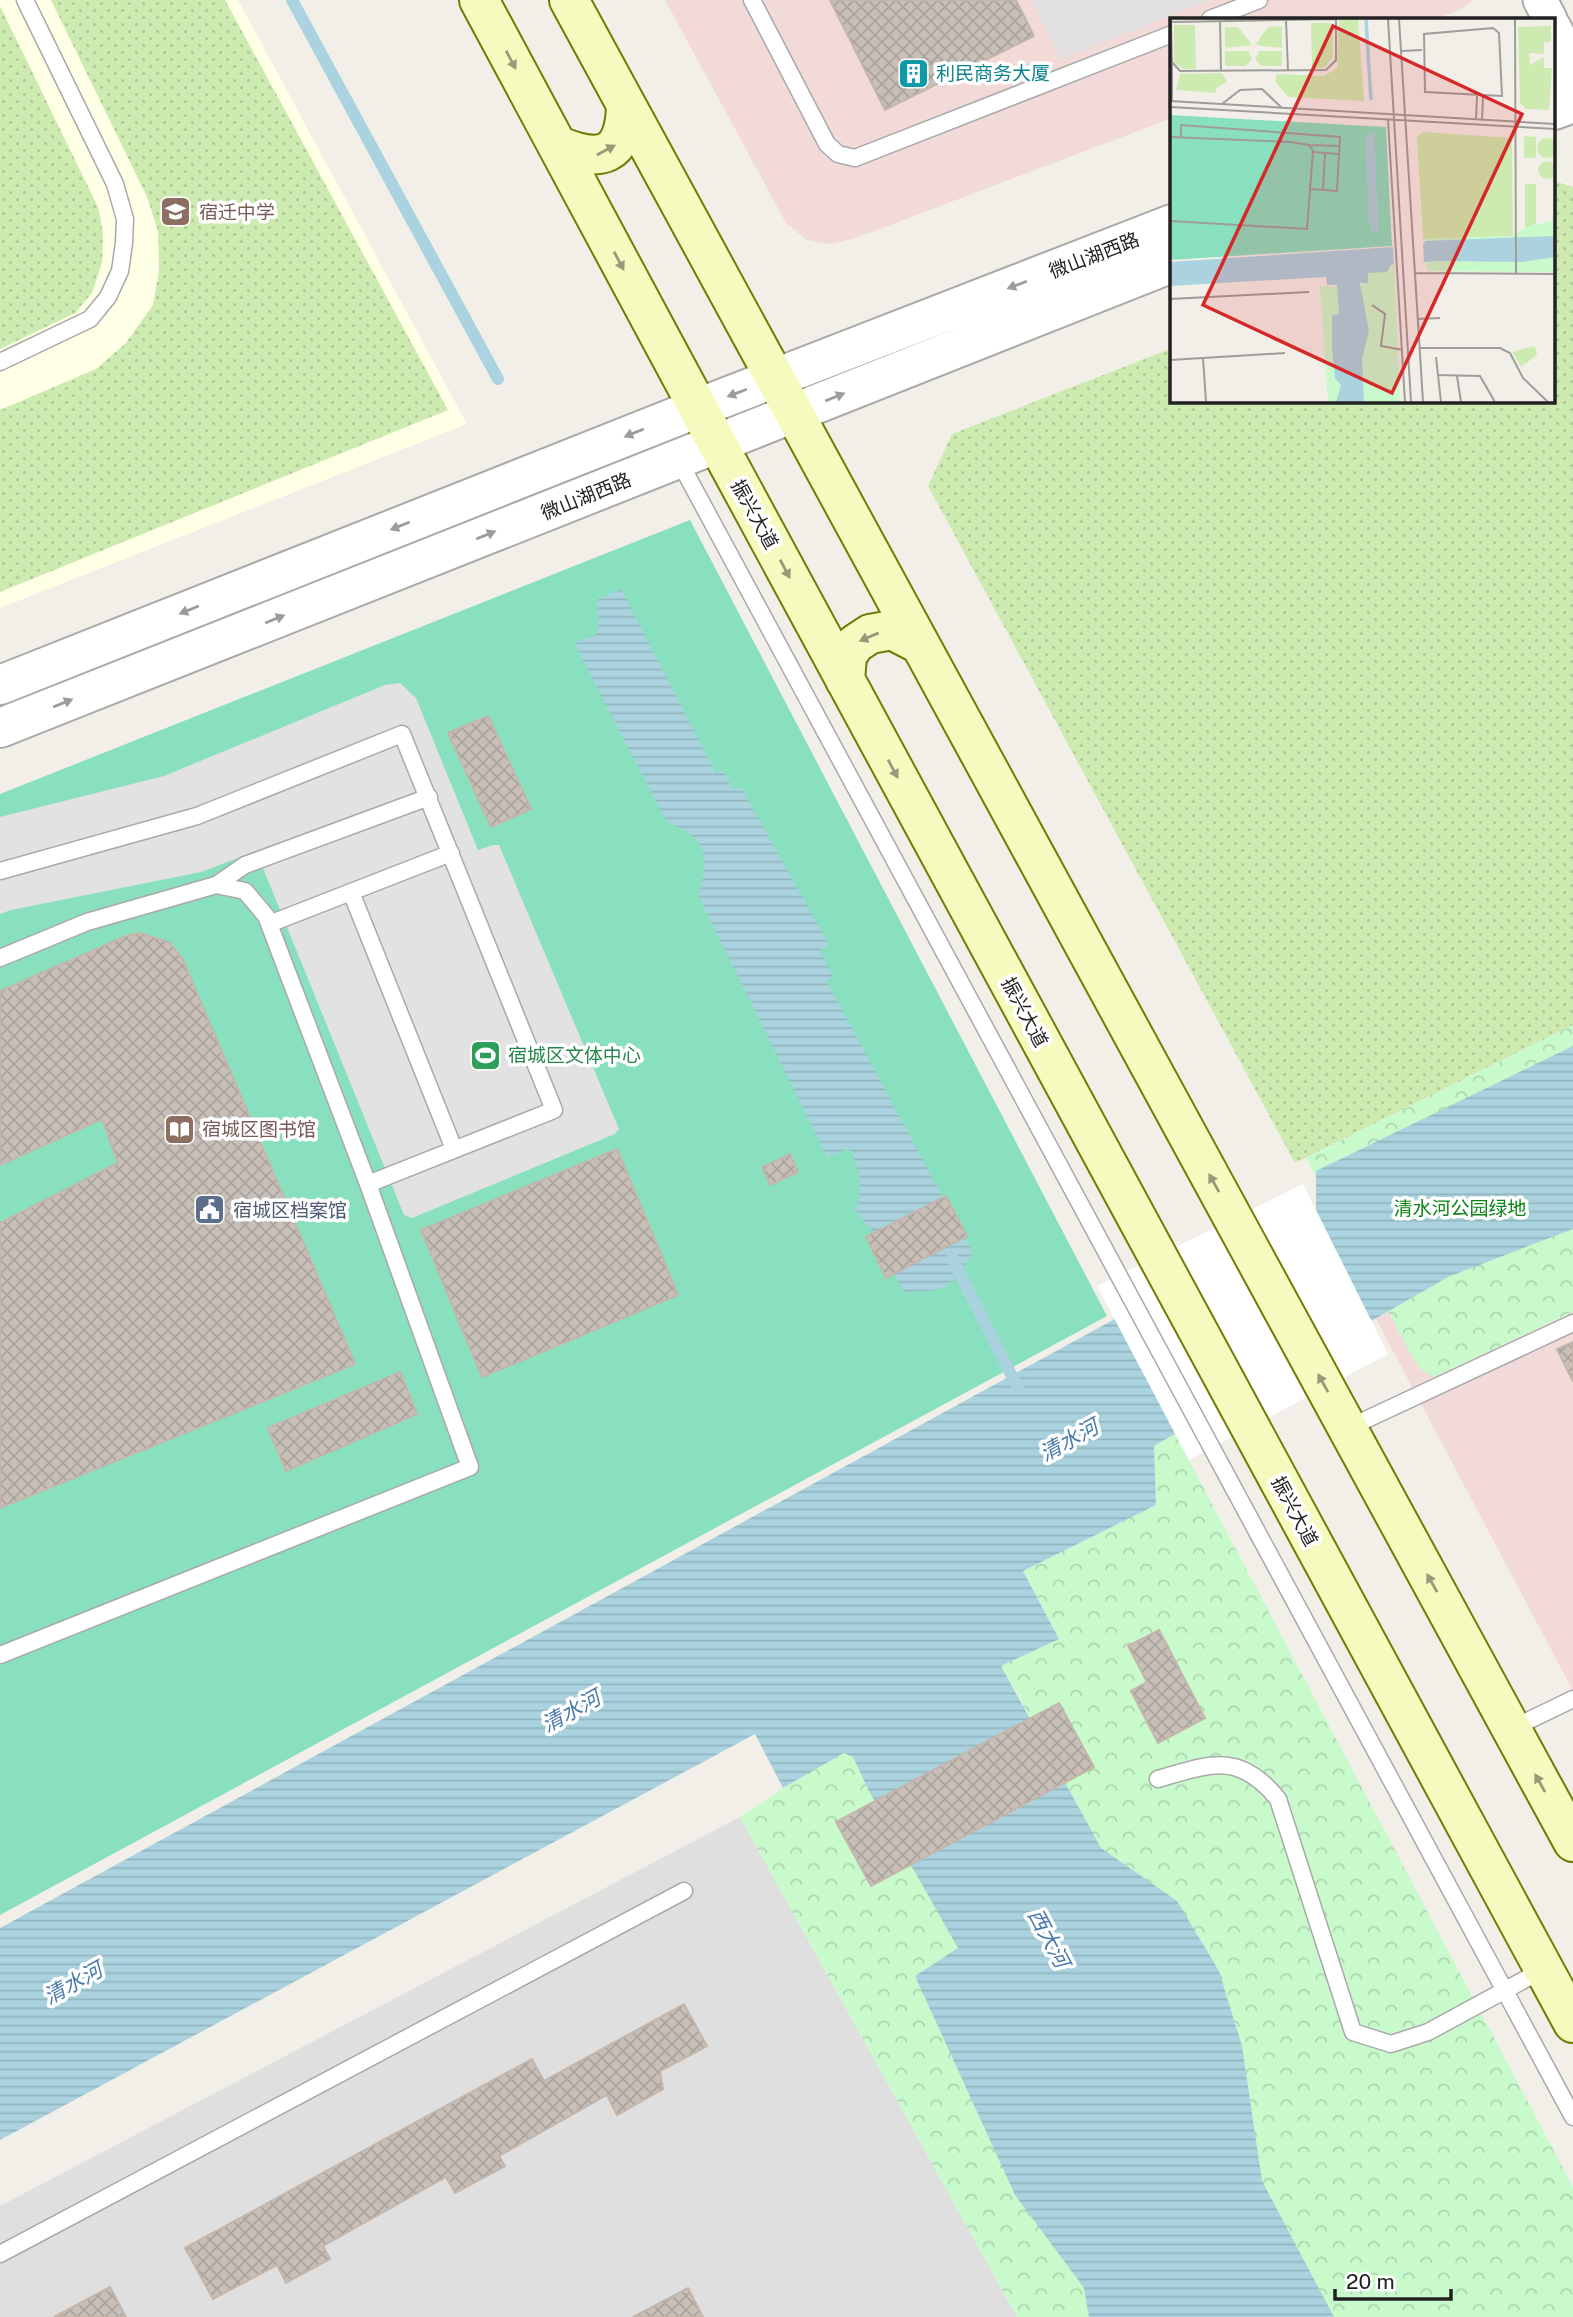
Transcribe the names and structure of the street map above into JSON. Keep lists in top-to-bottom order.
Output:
{
  "streets": {
    "main road": ["振兴大道"],
    "street": ["微山湖西路"]
  },
  "crossings": [
    ["微山湖西路", "振兴大道"]
  ],
  "water": ["清水河", "西大河"],
  "parks": ["清水河公园绿地"],
  "places": {
    "building": ["利民商务大厦"],
    "school or university": ["宿迁中学"],
    "sports": ["宿城区文体中心"],
    "library": ["宿城区图书馆"],
    "public building": ["宿城区档案馆"]
  },
  "scale_bar": "20 m"
}
